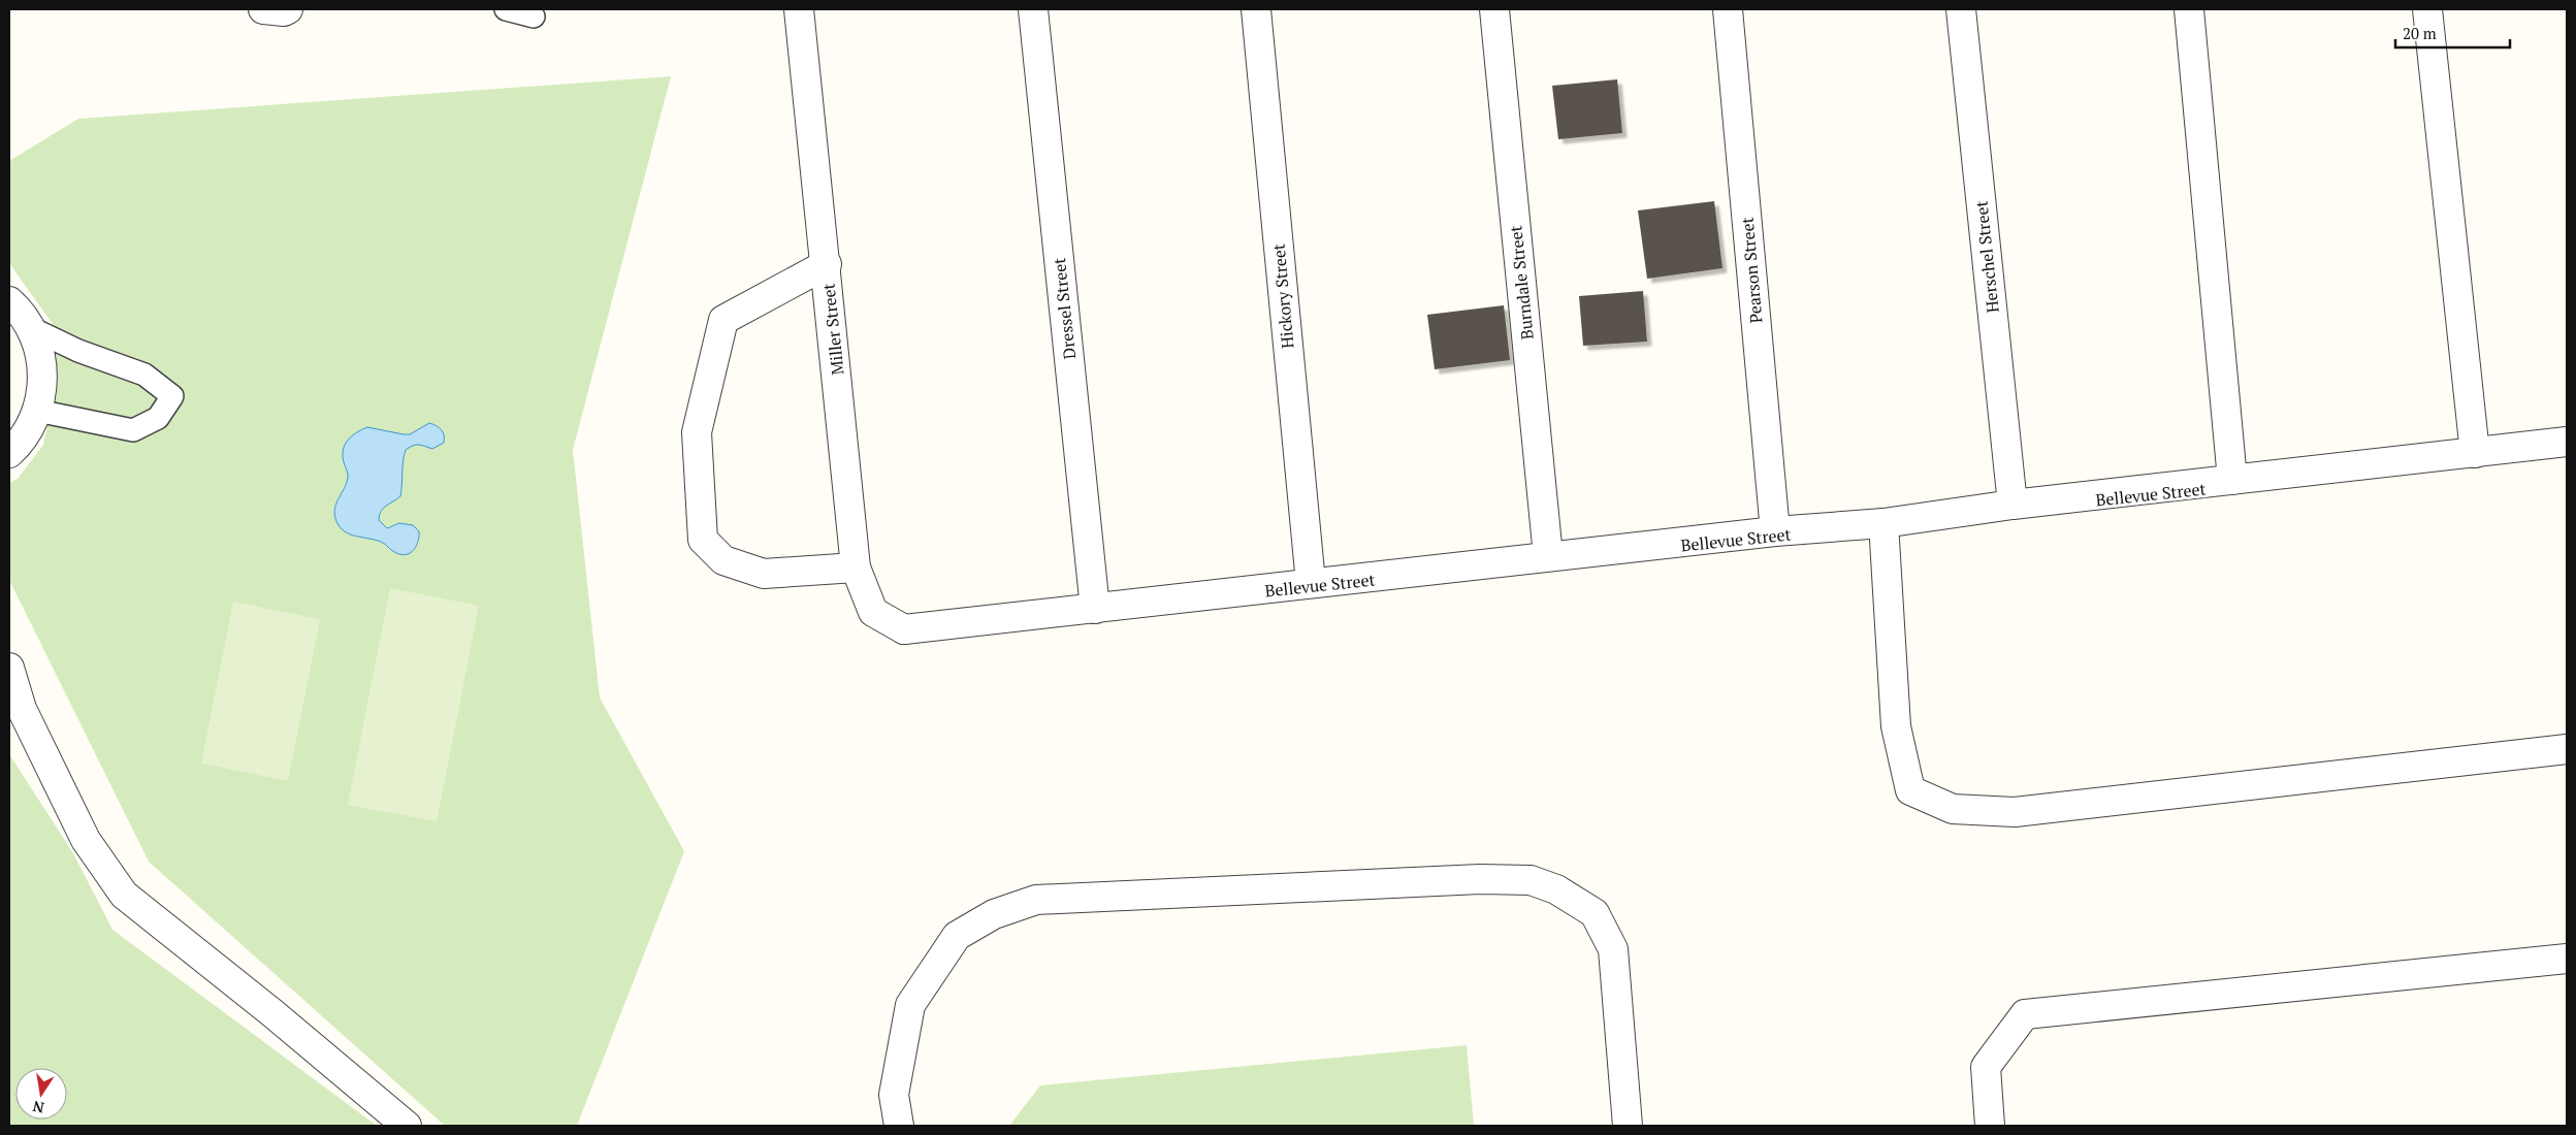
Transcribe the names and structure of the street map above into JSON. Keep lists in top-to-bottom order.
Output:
{
  "streets": {
    "street": [
      "Herschel Street",
      "Pearson Street",
      "Burndale Street",
      "Hickory Street",
      "Dressel Street",
      "Miller Street",
      "Bellevue Street"
    ]
  },
  "crossings": [
    ["Miller Street", "Bellevue Street"]
  ],
  "scale_bar": "20 m",
  "north": "bottom"
}
